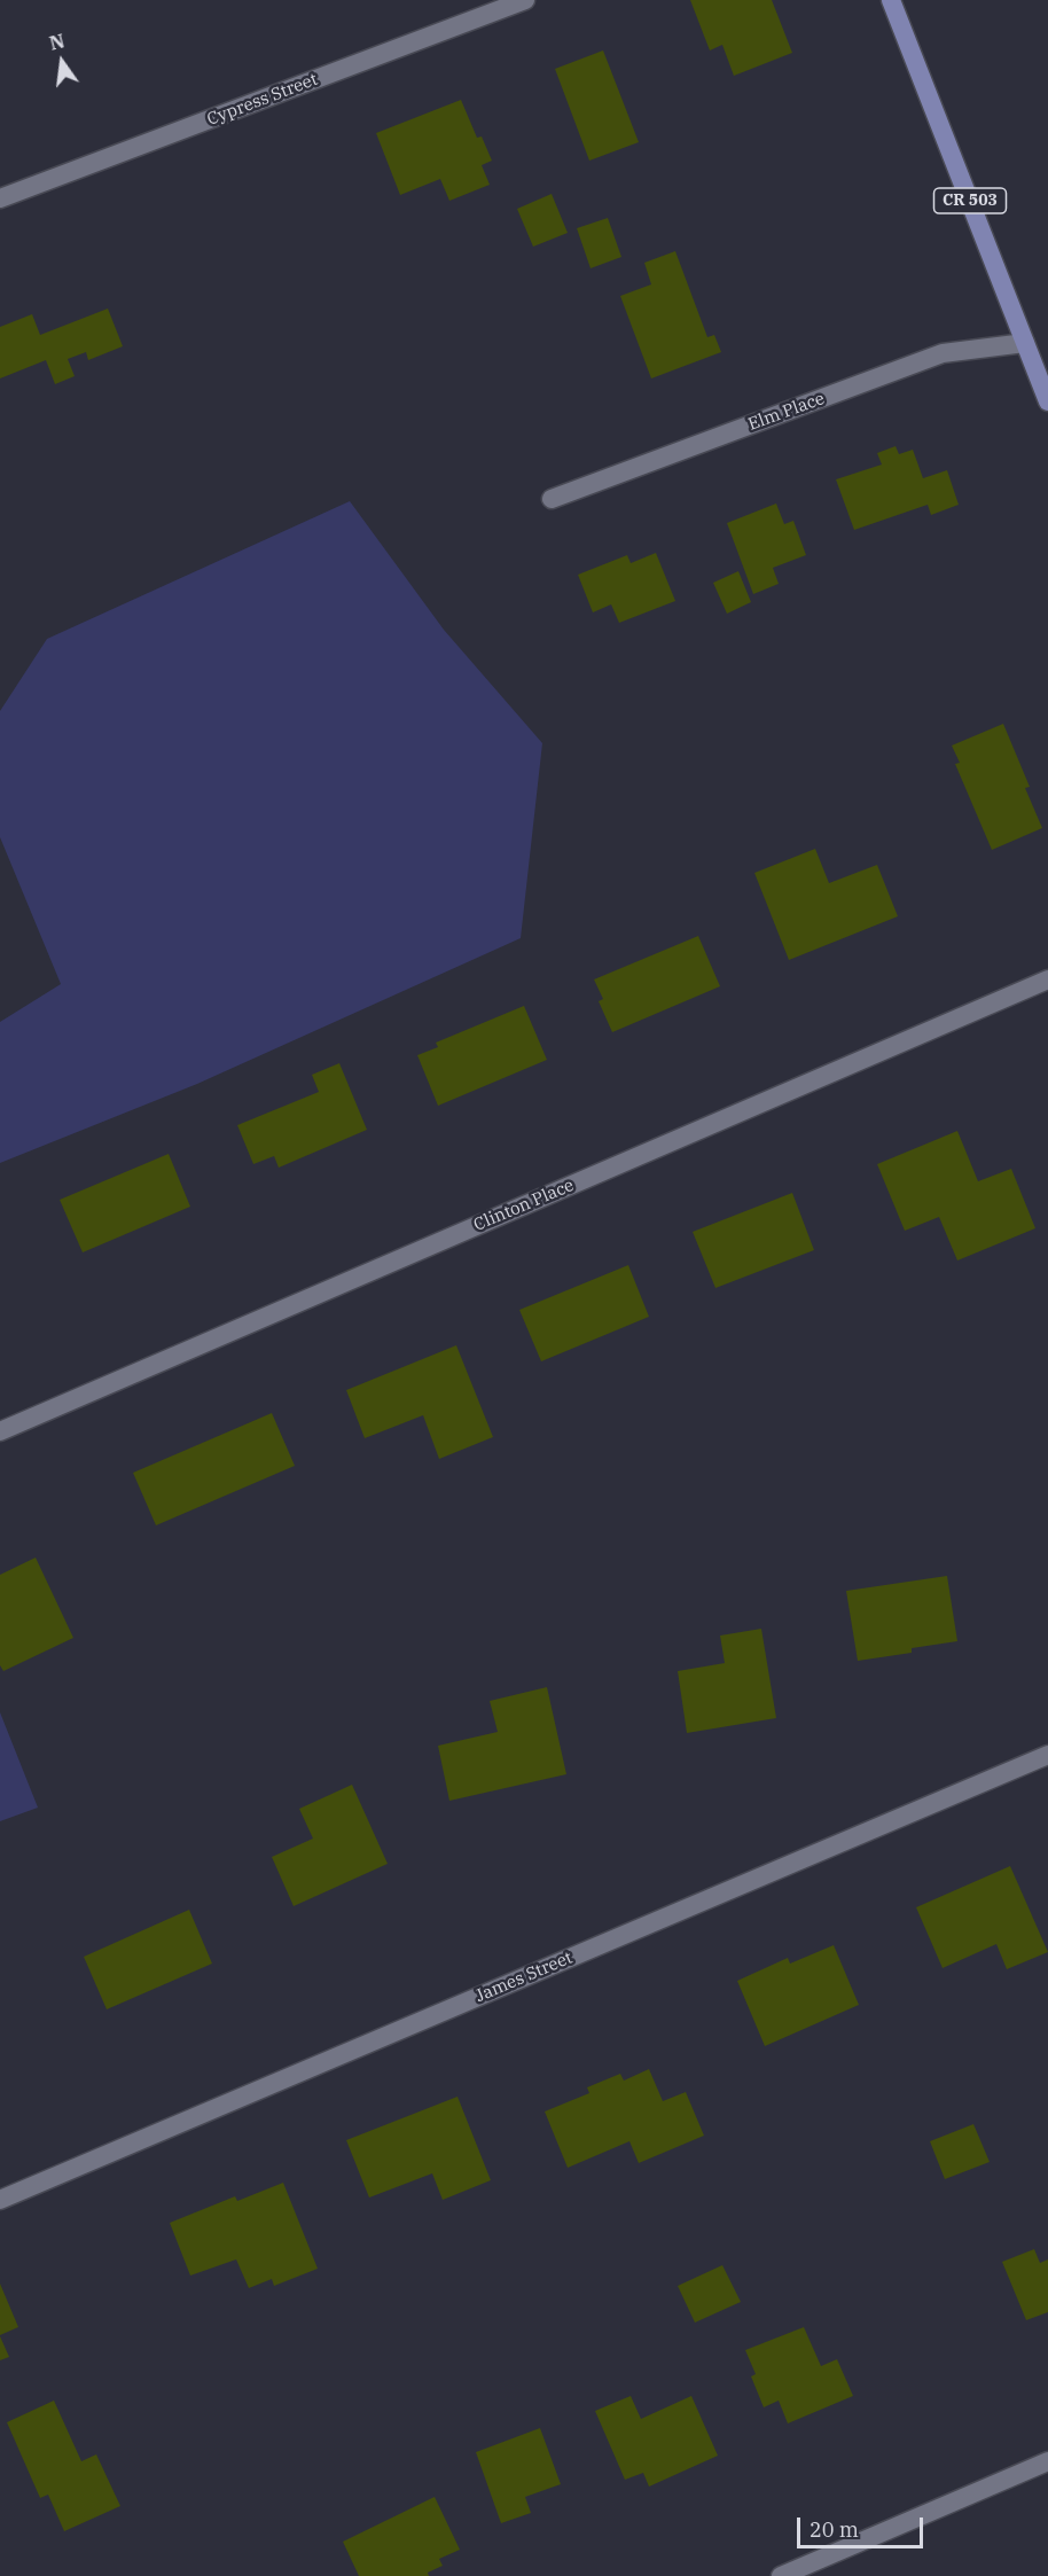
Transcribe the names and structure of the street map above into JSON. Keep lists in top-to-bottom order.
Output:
{
  "streets": {
    "main road": ["CR 503"],
    "street": [
      "Cypress Street",
      "Elm Place",
      "Clinton Place",
      "James Street"
    ]
  },
  "crossings": [
    ["CR 503", "Elm Place"]
  ],
  "scale_bar": "20 m",
  "north": "top"
}
